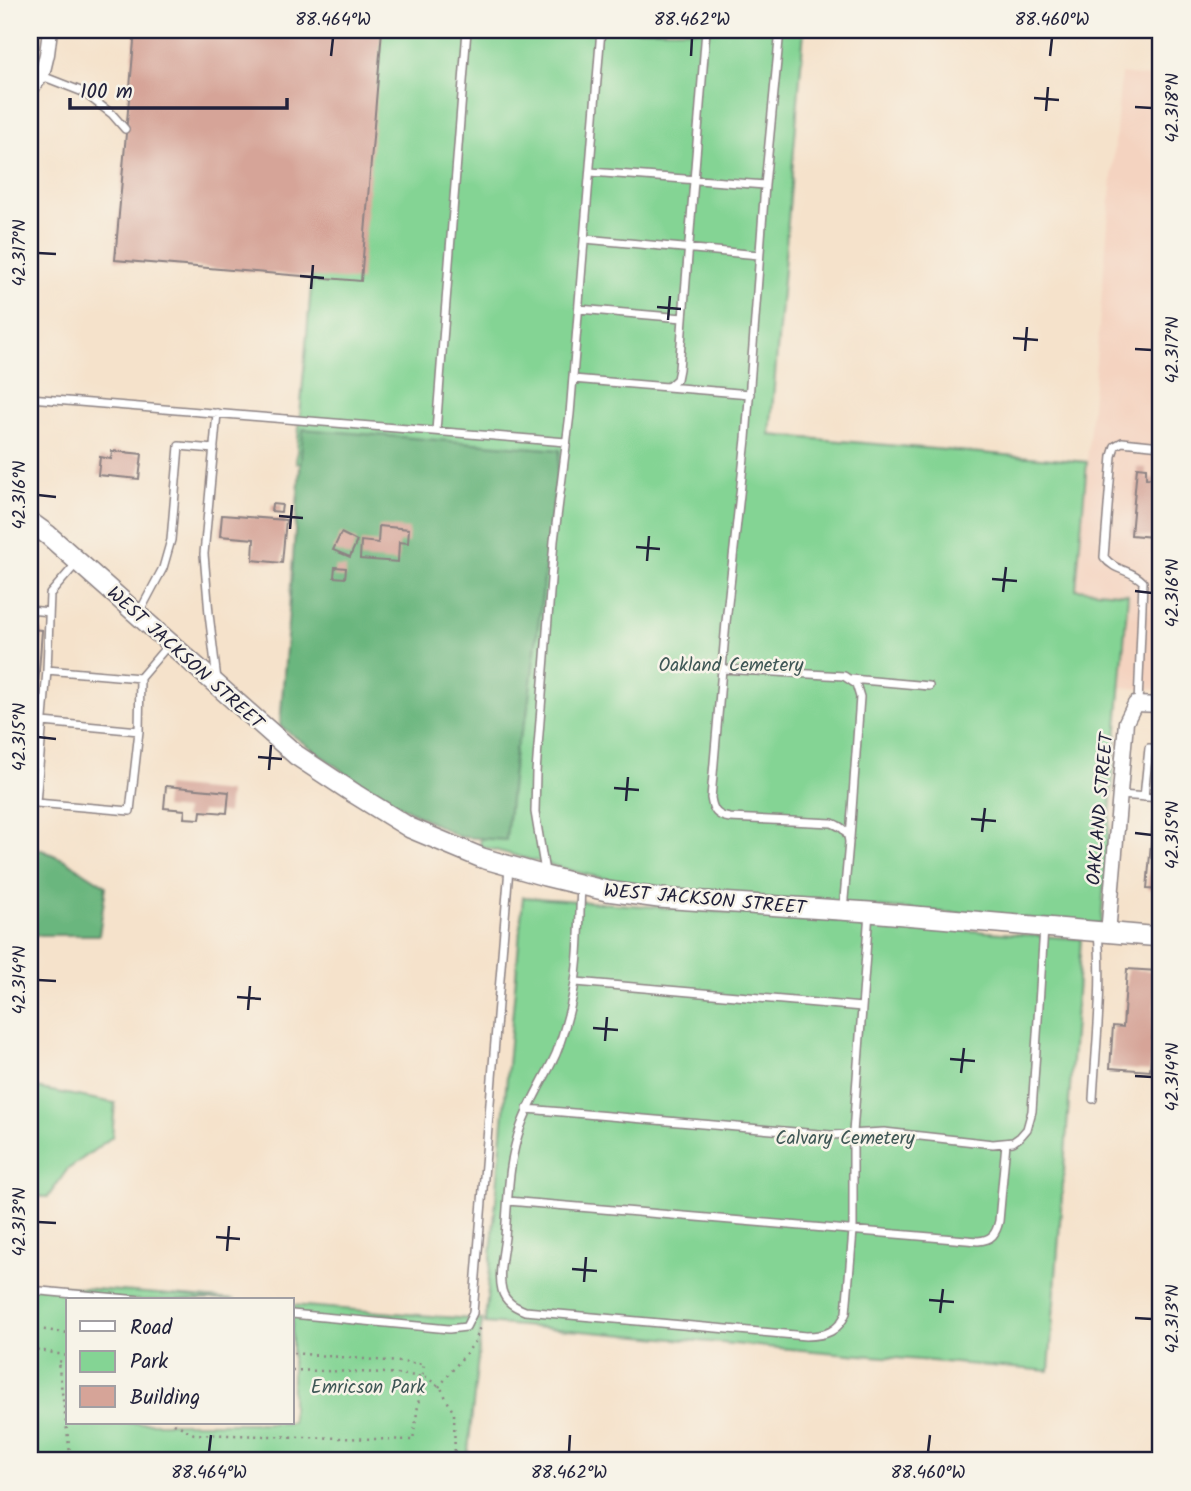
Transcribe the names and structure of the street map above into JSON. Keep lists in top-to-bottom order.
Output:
{
  "streets": {
    "street": ["WEST JACKSON STREET", "OAKLAND STREET"]
  },
  "crossings": [
    ["WEST JACKSON STREET", "OAKLAND STREET"]
  ],
  "parks": ["Oakland Cemetery", "Calvary Cemetery", "Emricson Park"],
  "legend": ["Road", "Park", "Building"],
  "scale_bar": "100 m",
  "coordinates": [
    "88.464°W",
    "88.462°W",
    "88.460°W",
    "42.318°N",
    "42.317°N",
    "42.316°N",
    "42.315°N",
    "42.314°N",
    "42.313°N"
  ]
}
